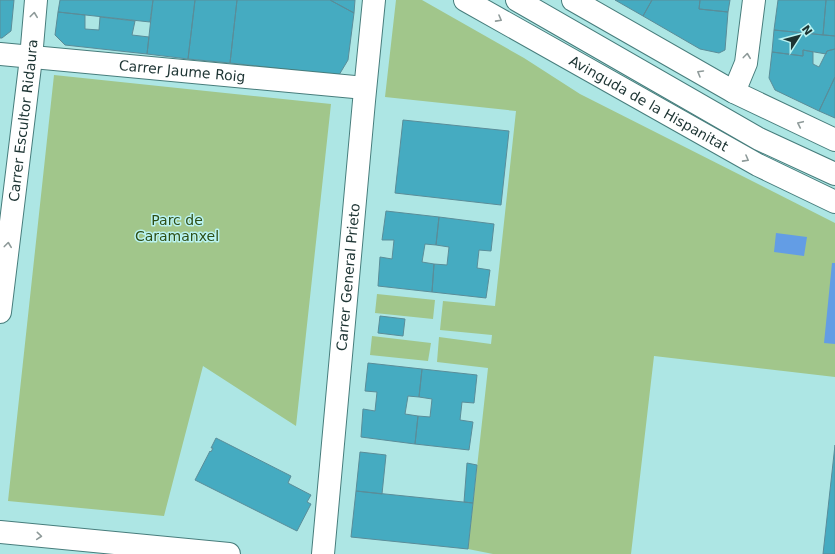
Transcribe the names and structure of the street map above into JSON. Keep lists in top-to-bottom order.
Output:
{
  "streets": {
    "street": [
      "Carrer Jaume Roig",
      "Avinguda de la Hispanitat",
      "Carrer Escultor Ridaura",
      "Carrer General Prieto"
    ]
  },
  "crossings": [
    ["Carrer Jaume Roig", "Carrer Escultor Ridaura"],
    ["Carrer Jaume Roig", "Carrer General Prieto"]
  ],
  "one_way": ["Carrer Escultor Ridaura"],
  "parks": ["Parc de Caramanxel"],
  "north": "top right"
}
